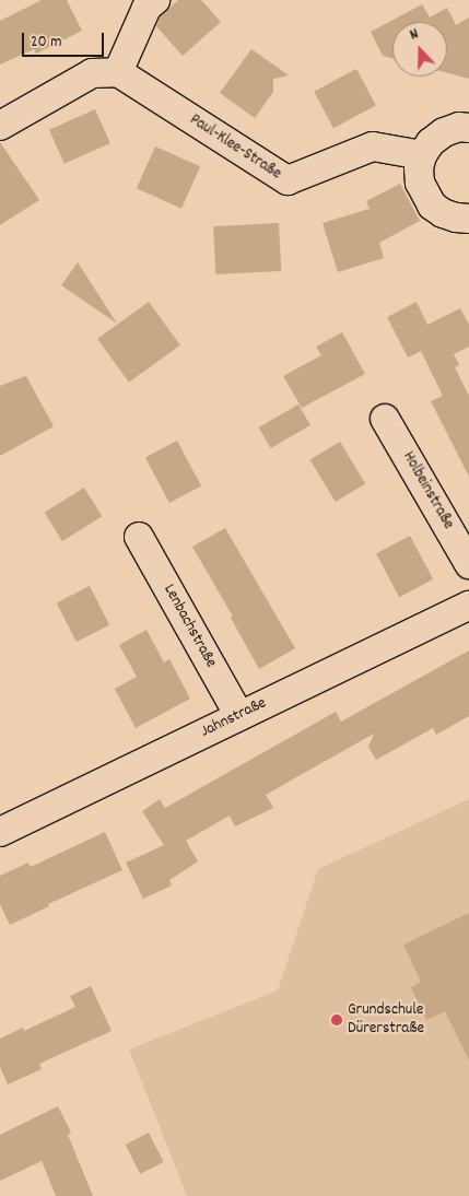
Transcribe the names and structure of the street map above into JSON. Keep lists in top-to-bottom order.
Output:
{
  "streets": {
    "street": [
      "Paul-Klee-Straße",
      "Holbeinstraße",
      "Lenbachstraße",
      "Jahnstraße"
    ]
  },
  "crossings": [
    ["Lenbachstraße", "Jahnstraße"]
  ],
  "places": ["Grundschule Dürerstraße"],
  "scale_bar": "20 m",
  "north": "top"
}
